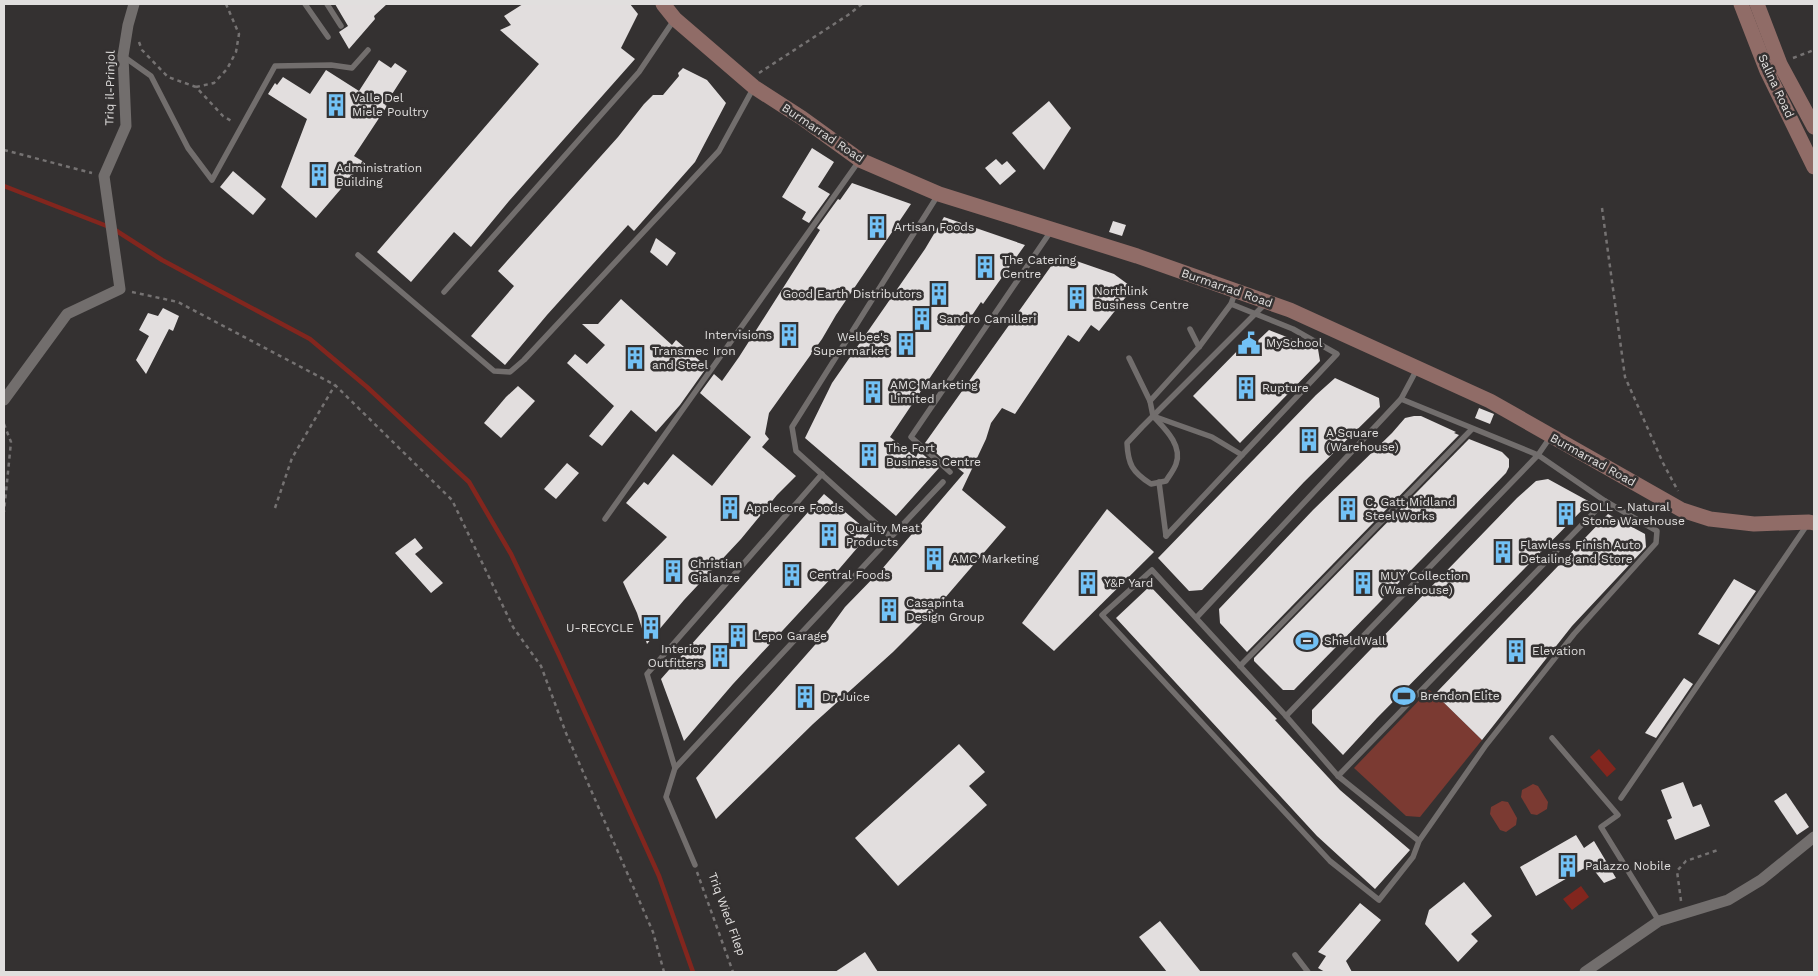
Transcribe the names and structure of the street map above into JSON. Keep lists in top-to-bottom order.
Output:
{
  "streets": {
    "street": ["Salina Road", "Triq il-Prinjol", "Burmarrad Road"],
    "path": ["Triq Wied Filep"]
  },
  "places": {
    "building": [
      "Valle Del Miele Poultry",
      "Administration Building",
      "Artisan Foods",
      "The Catering Centre",
      "Good Earth Distributors",
      "Northlink Business Centre",
      "Sandro Camilleri",
      "Intervisions",
      "Welbee's Supermarket",
      "Transmec Iron and Steel",
      "Rupture",
      "AMC Marketing Limited",
      "A Square (Warehouse)",
      "The Fort Business Centre",
      "Applecore Foods",
      "C. Gatt Midland Steel Works",
      "SOLL - Natural Stone Warehouse",
      "Quality Meat Products",
      "Flawless Finish Auto Detailing and Store",
      "AMC Marketing",
      "Christian Gialanze",
      "Central Foods",
      "Y&P Yard",
      "MUY Collection (Warehouse)",
      "Casapinta Design Group",
      "U-RECYCLE",
      "Lepo Garage",
      "Elevation",
      "Interior Outfitters",
      "Dr Juice",
      "Palazzo Nobile"
    ],
    "public building": ["MySchool"],
    "sports": ["ShieldWall", "Brendon Elite"]
  }
}
